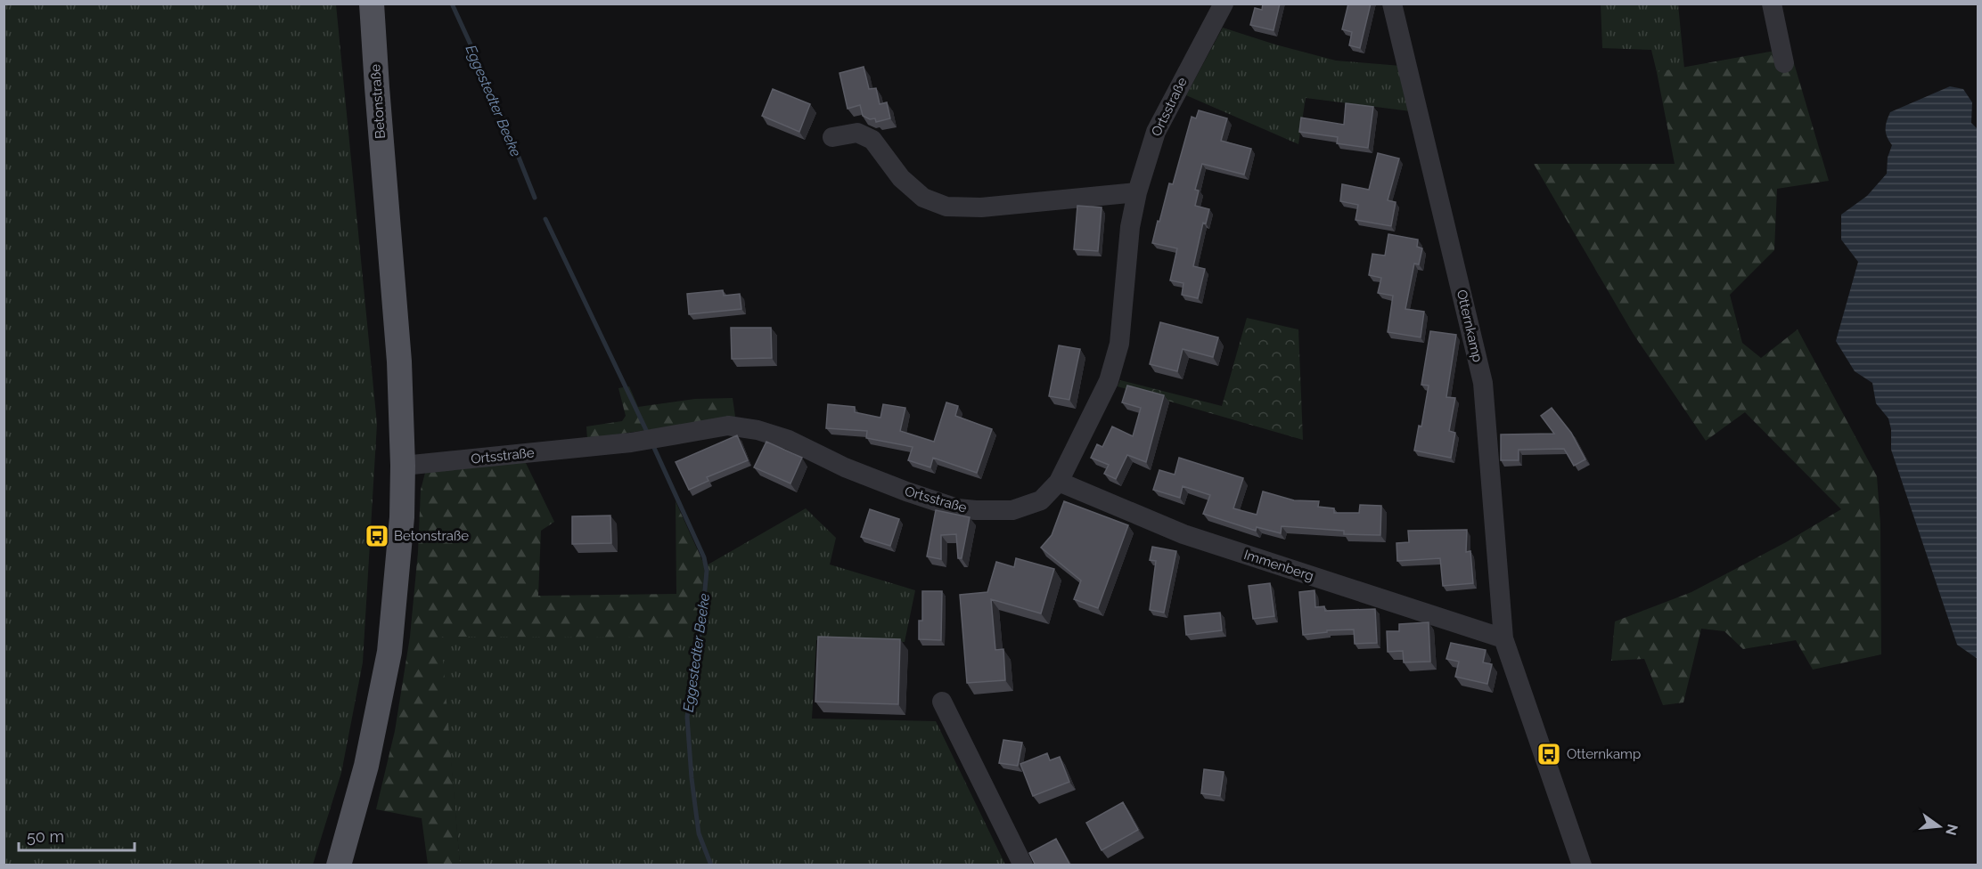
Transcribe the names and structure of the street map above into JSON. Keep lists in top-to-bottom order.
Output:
{
  "streets": {
    "main road": ["Betonstraße"],
    "street": ["Ortsstraße", "Otternkamp", "Immenberg"]
  },
  "crossings": [
    ["Betonstraße", "Ortsstraße"],
    ["Ortsstraße", "Immenberg"],
    ["Otternkamp", "Immenberg"]
  ],
  "water": ["Eggestedter Beeke"],
  "places": {
    "bus stop": ["Betonstraße", "Otternkamp"]
  },
  "scale_bar": "50 m",
  "north": "right"
}
